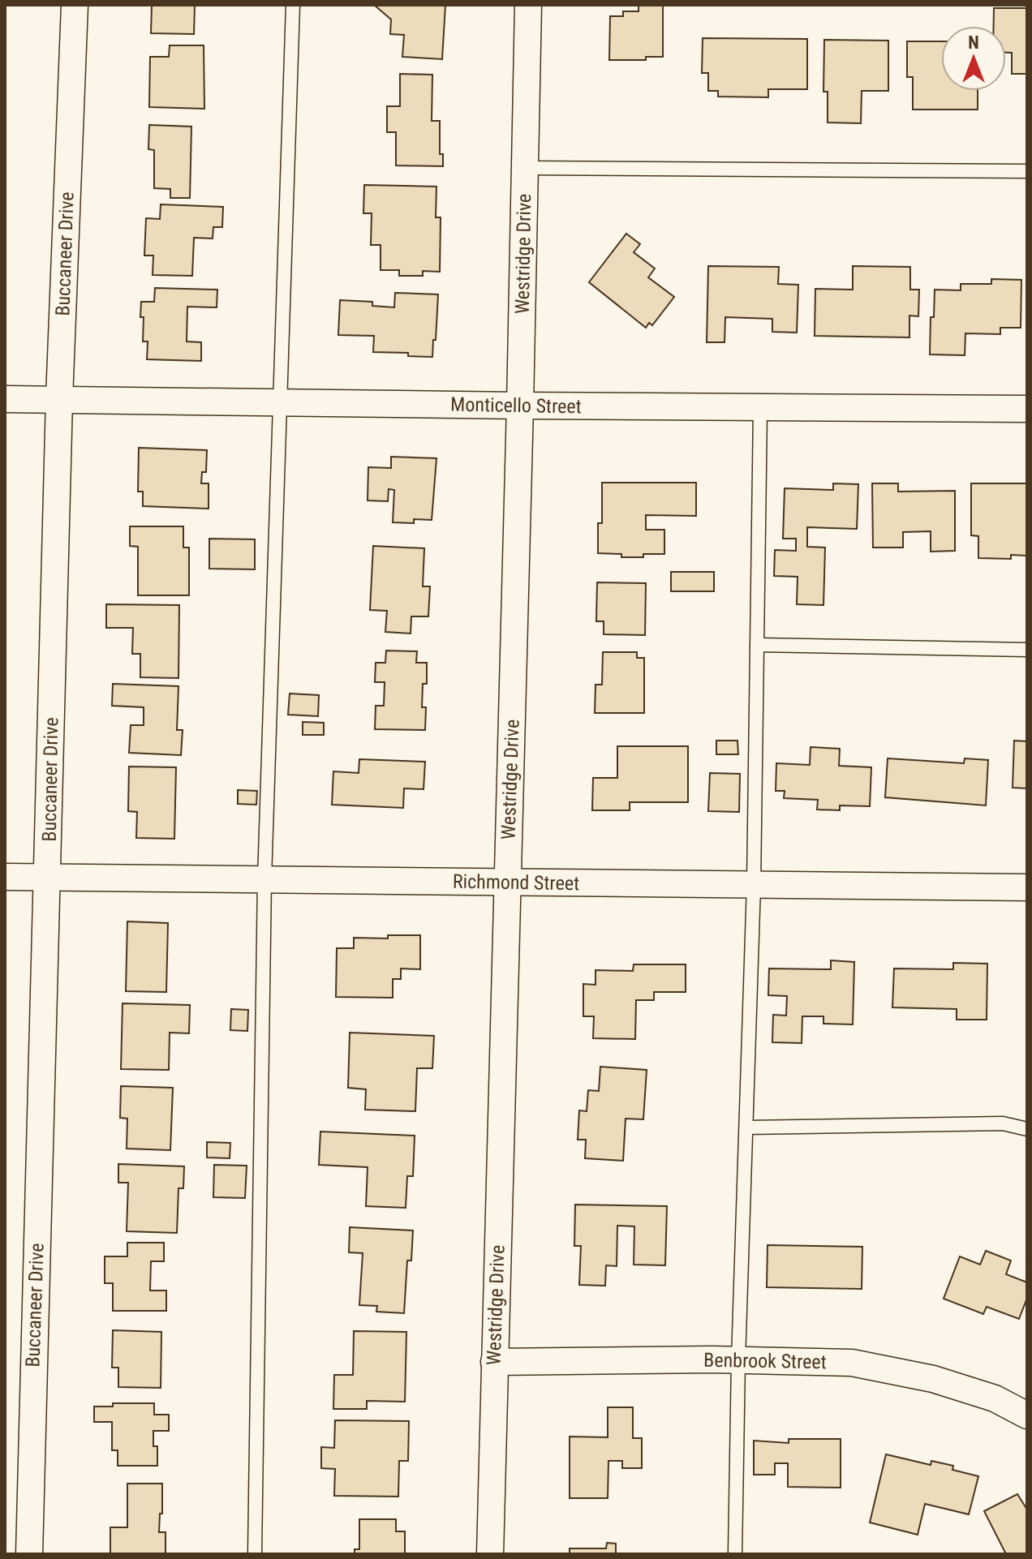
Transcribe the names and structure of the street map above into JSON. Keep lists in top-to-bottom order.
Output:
{
  "streets": {
    "street": [
      "Buccaneer Drive",
      "Westridge Drive",
      "Monticello Street",
      "Richmond Street",
      "Benbrook Street"
    ]
  },
  "crossings": [
    ["Buccaneer Drive", "Monticello Street"],
    ["Buccaneer Drive", "Richmond Street"],
    ["Westridge Drive", "Monticello Street"],
    ["Westridge Drive", "Richmond Street"],
    ["Westridge Drive", "Benbrook Street"]
  ],
  "north": "top"
}
